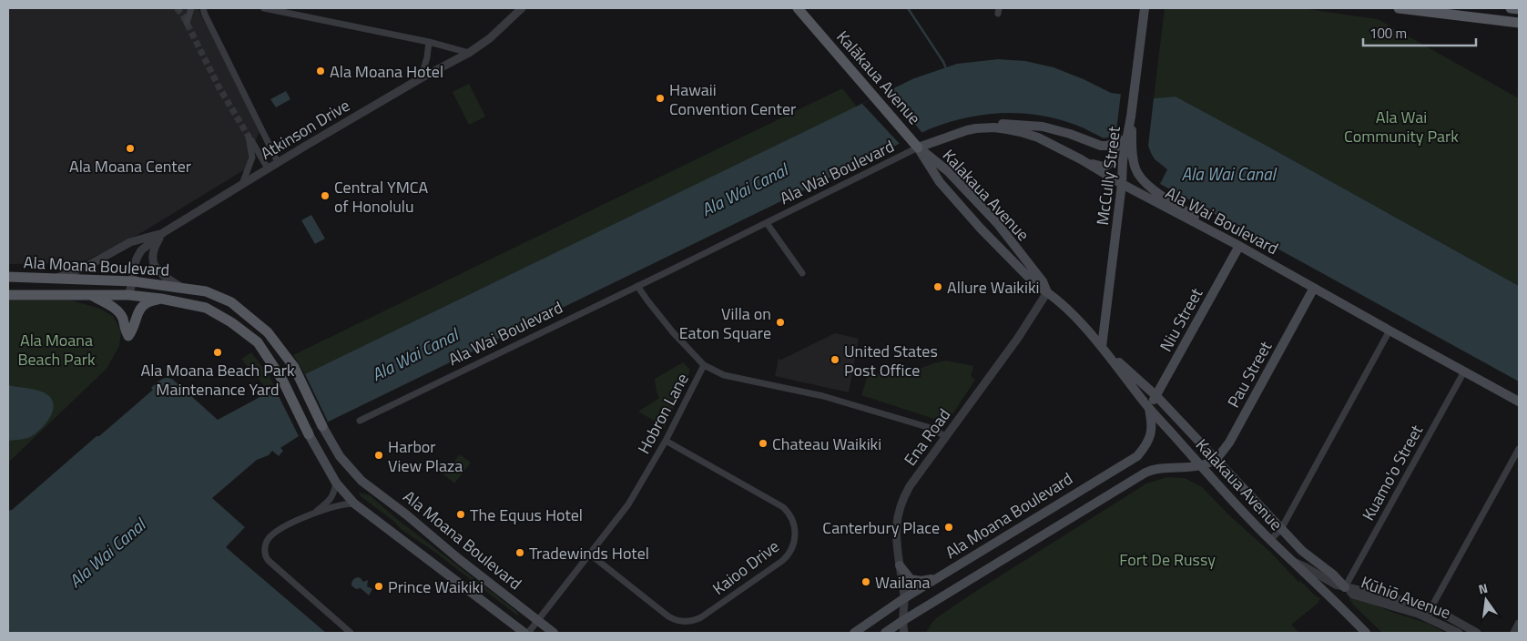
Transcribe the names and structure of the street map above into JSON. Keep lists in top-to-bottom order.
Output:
{
  "streets": {
    "main road": [
      "Kalākaua Avenue",
      "Ala Wai Boulevard",
      "McCully Street",
      "Kalakaua Avenue",
      "Ala Moana Boulevard",
      "Niu Street",
      "Pau Street"
    ],
    "street": [
      "Atkinson Drive",
      "Hobron Lane",
      "Ena Road",
      "Kuamo'o Street",
      "Kaioo Drive",
      "Kūhiō Avenue"
    ]
  },
  "crossings": [
    ["Kalākaua Avenue", "Ala Wai Boulevard"],
    ["Kalākaua Avenue", "Kalakaua Avenue"],
    ["Atkinson Drive", "Ala Moana Boulevard"],
    ["Ala Wai Boulevard", "McCully Street"],
    ["Ala Wai Boulevard", "Kalakaua Avenue"],
    ["Ala Wai Boulevard", "Niu Street"],
    ["Ala Wai Boulevard", "Pau Street"],
    ["Ala Wai Boulevard", "Kuamo'o Street"],
    ["McCully Street", "Kalakaua Avenue"],
    ["Kalakaua Avenue", "Ala Moana Boulevard"],
    ["Kalakaua Avenue", "Niu Street"],
    ["Kalakaua Avenue", "Pau Street"],
    ["Kalakaua Avenue", "Ena Road"],
    ["Kalakaua Avenue", "Kuamo'o Street"],
    ["Kalakaua Avenue", "Kūhiō Avenue"],
    ["Ala Moana Boulevard", "Niu Street"],
    ["Ala Moana Boulevard", "Hobron Lane"],
    ["Ala Moana Boulevard", "Ena Road"],
    ["Hobron Lane", "Ena Road"],
    ["Hobron Lane", "Kaioo Drive"],
    ["Kuamo'o Street", "Kūhiō Avenue"]
  ],
  "water": ["Ala Wai Canal"],
  "parks": ["Ala Wai Community Park", "Ala Moana Beach Park", "Fort De Russy"],
  "places": [
    "Ala Moana Hotel",
    "Hawaii Convention Center",
    "Ala Moana Center",
    "Central YMCA of Honolulu",
    "Allure Waikiki",
    "Villa on Eaton Square",
    "Ala Moana Beach Park Maintenance Yard",
    "United States Post Office",
    "Chateau Waikiki",
    "Harbor View Plaza",
    "The Equus Hotel",
    "Canterbury Place",
    "Tradewinds Hotel",
    "Wailana",
    "Prince Waikiki"
  ],
  "scale_bar": "100 m",
  "north": "top"
}
